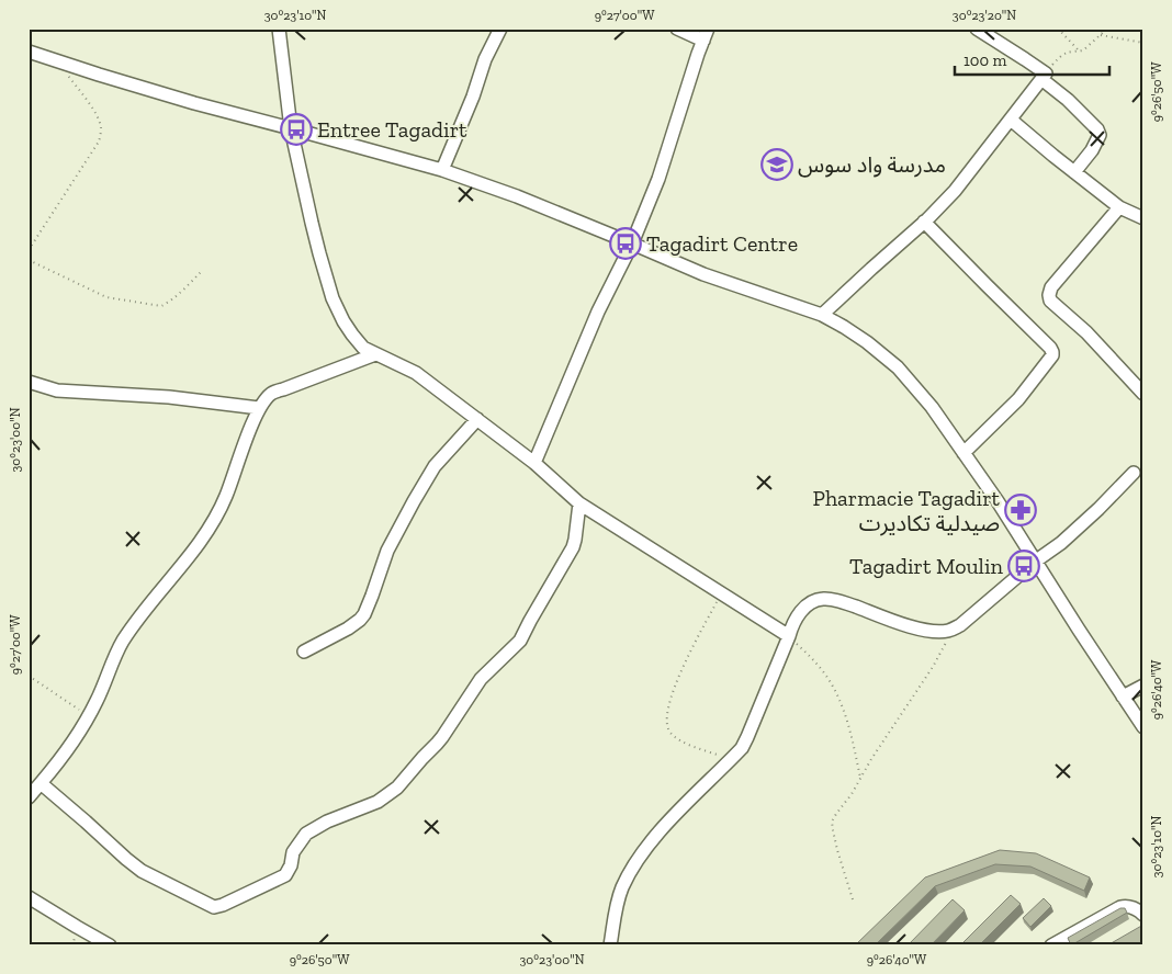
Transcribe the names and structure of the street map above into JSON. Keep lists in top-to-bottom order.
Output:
{
  "places": {
    "bus stop": ["Entree Tagadirt", "Tagadirt Centre", "Tagadirt Moulin"],
    "school or university": ["مدرسة واد سوس"],
    "pharmacy": ["Pharmacie Tagadirt صيدلية تكاديرت"]
  },
  "scale_bar": "100 m",
  "coordinates": [
    "30°23'10\"N",
    "9°27'00\"W",
    "30°23'20\"N",
    "9°26'50\"W",
    "30°23'00\"N",
    "9°26'40\"W"
  ]
}
